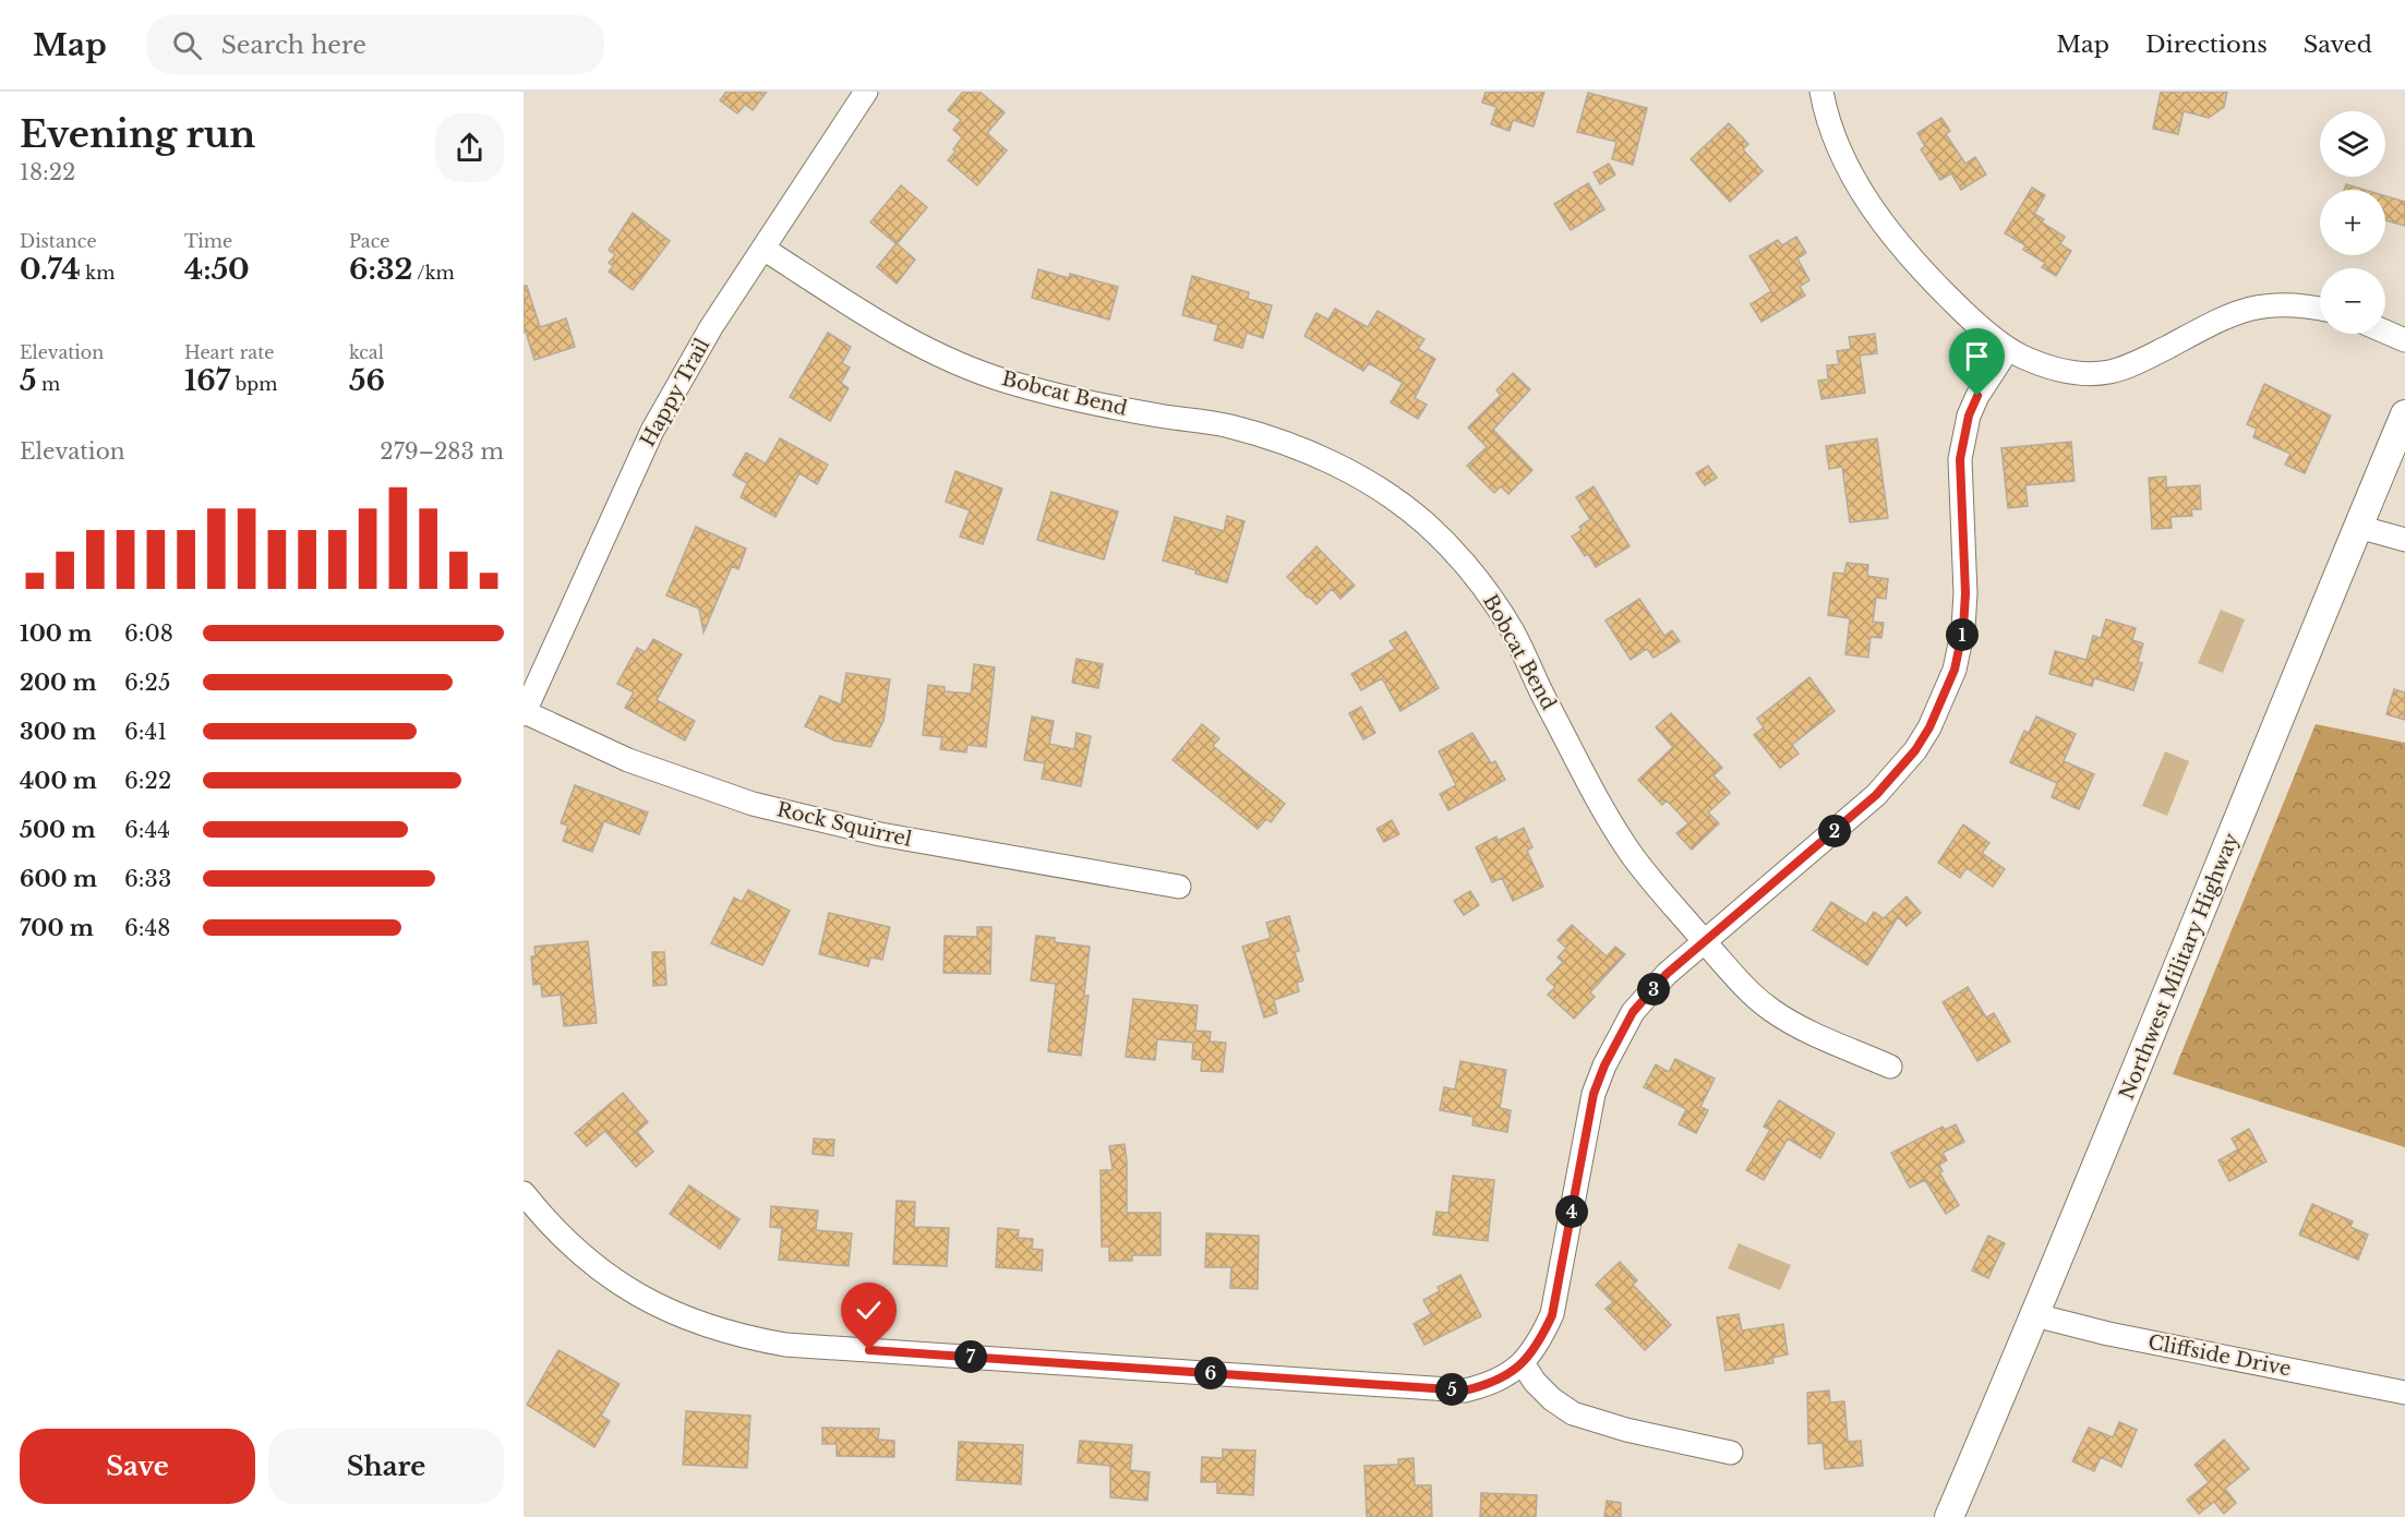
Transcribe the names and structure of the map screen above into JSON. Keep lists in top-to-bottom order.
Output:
{
  "streets": {
    "main road": ["Northwest Military Highway"],
    "street": [
      "Happy Trail",
      "Bobcat Bend",
      "Rock Squirrel",
      "Cliffside Drive"
    ]
  },
  "crossings": [
    ["Happy Trail", "Bobcat Bend"],
    ["Happy Trail", "Rock Squirrel"],
    ["Northwest Military Highway", "Cliffside Drive"]
  ],
  "page": {
    "header": "Map",
    "search": "Search here",
    "nav": ["Map", "Directions", "Saved"],
    "heading": ["Evening run", "18:22"],
    "map_buttons": ["+", "−"],
    "stats": [
      ["Distance", "0.74 km"],
      ["Time", "4:50"],
      ["Pace", "6:32 /km"],
      ["Elevation", "5 m"],
      ["Heart rate", "167 bpm"],
      ["kcal", "56"]
    ],
    "chart": ["Elevation", "279–283 m"],
    "list": [
      {
        "name": "100 m",
        "note": "6:08"
      },
      {
        "name": "200 m",
        "note": "6:25"
      },
      {
        "name": "300 m",
        "note": "6:41"
      },
      {
        "name": "400 m",
        "note": "6:22"
      },
      {
        "name": "500 m",
        "note": "6:44"
      },
      {
        "name": "600 m",
        "note": "6:33"
      },
      {
        "name": "700 m",
        "note": "6:48"
      }
    ],
    "pins": [
      "1",
      "2",
      "3",
      "4",
      "7",
      "6",
      "5"
    ],
    "buttons": ["Save", "Share"]
  }
}
